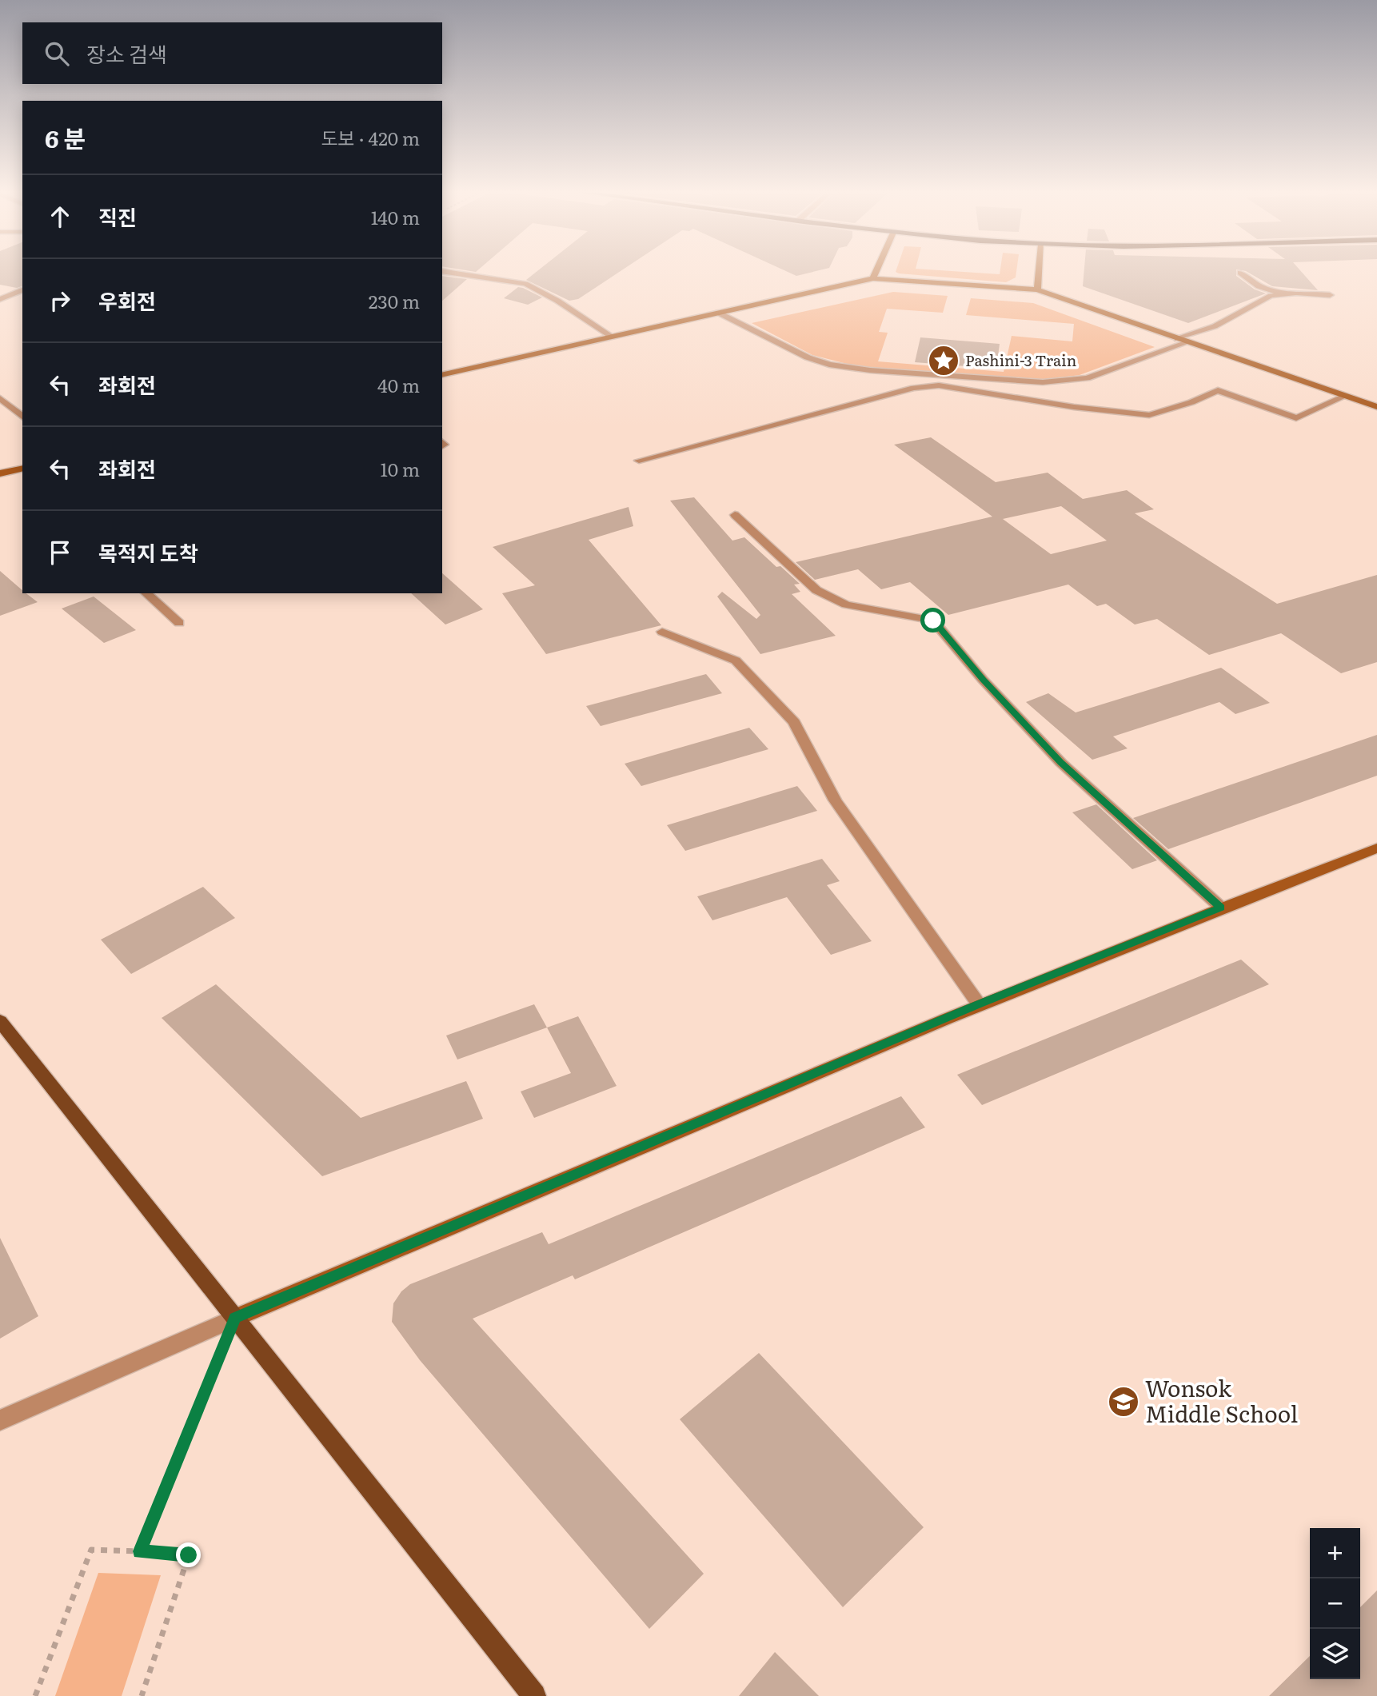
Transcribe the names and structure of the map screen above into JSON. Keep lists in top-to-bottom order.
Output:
{
  "places": {
    "place": ["Pashini-3 Train"],
    "school or university": ["Wonsok Middle School"]
  },
  "page": {
    "search": "장소 검색",
    "heading": ["6 분", "도보 · 420 m"],
    "list": [
      ["직진", "140 m"],
      ["우회전", "230 m"],
      ["좌회전", "40 m"],
      ["좌회전", "10 m"],
      "목적지 도착"
    ],
    "map_buttons": ["+", "−"]
  }
}
